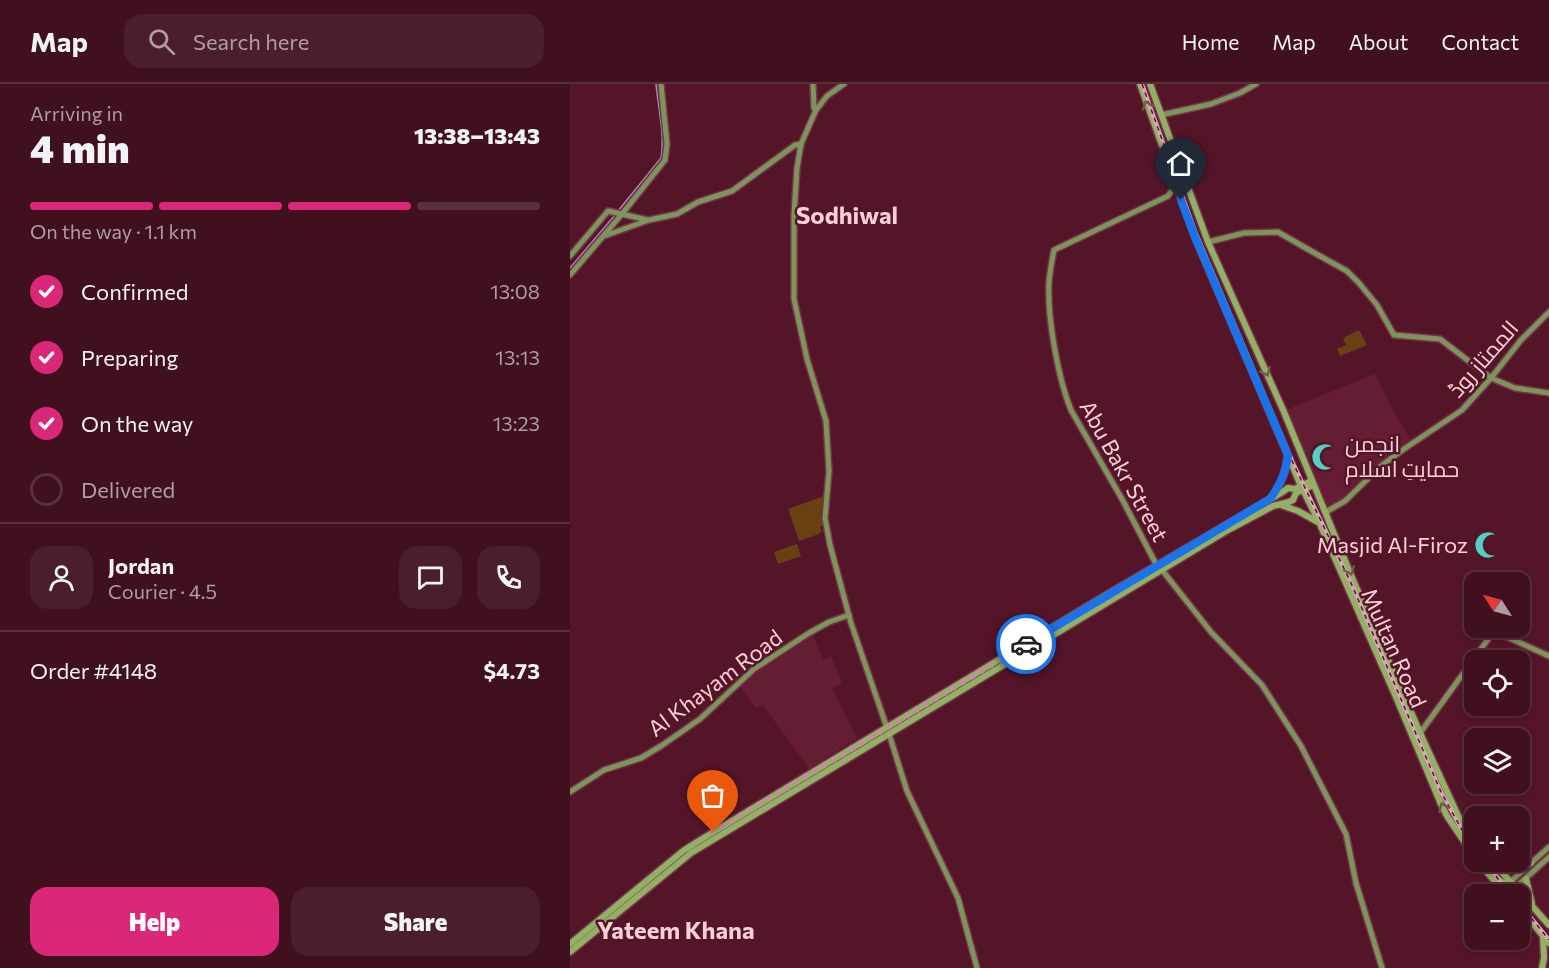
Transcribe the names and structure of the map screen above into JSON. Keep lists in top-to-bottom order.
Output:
{
  "streets": {
    "main road": ["Multan Road"],
    "street": ["الممتاز روڈ", "Abu Bakr Street", "Al Khayam Road"]
  },
  "crossings": [
    ["الممتاز روڈ", "Multan Road"]
  ],
  "districts": ["Sodhiwal", "Yateem Khana"],
  "places": {
    "mosque": ["انجمن حمایتِ اسلام", "Masjid Al-Firoz"]
  },
  "north": "top left",
  "page": {
    "header": "Map",
    "search": "Search here",
    "nav": [
      "Home",
      "Map",
      "About",
      "Contact"
    ],
    "heading": ["4 min", "Arriving in", "13:38–13:43"],
    "panel": [
      "Jordan",
      "Courier · 4.5",
      "Order #4148",
      "$4.73"
    ],
    "bar": "On the way · 1.1 km",
    "list": [
      ["Confirmed", "13:08"],
      ["Preparing", "13:13"],
      ["On the way", "13:23"],
      "Delivered"
    ],
    "map_buttons": ["+", "−"],
    "buttons": ["Help", "Share"]
  }
}
